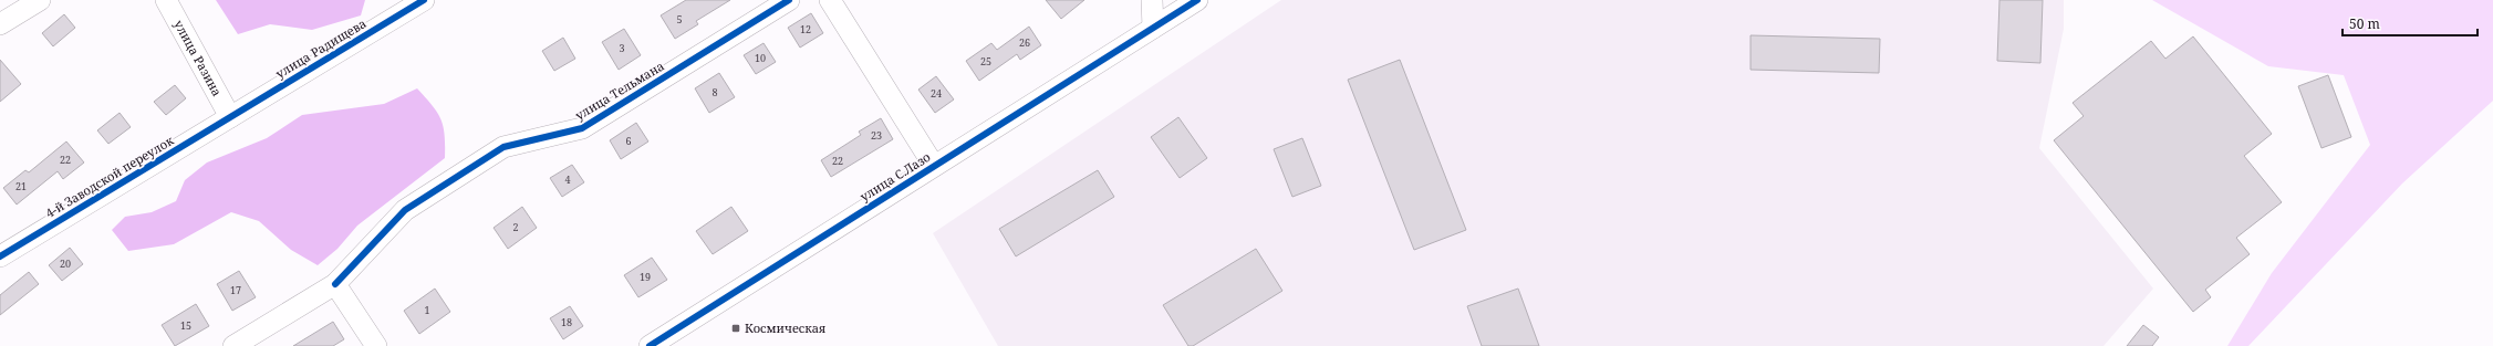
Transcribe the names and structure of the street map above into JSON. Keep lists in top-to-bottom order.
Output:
{
  "streets": {
    "street": [
      "улица Радищева",
      "улица Разина",
      "улица Тельмана",
      "4-й Заводской переулок",
      "улица С.Лазо"
    ]
  },
  "crossings": [
    ["улица Радищева", "улица Разина"],
    ["улица Радищева", "4-й Заводской переулок"],
    ["улица Разина", "4-й Заводской переулок"]
  ],
  "places": {
    "transit": ["Космическая"]
  },
  "house_numbers": [
    "5",
    "12",
    "26",
    "3",
    "10",
    "25",
    "8",
    "24",
    "23",
    "6",
    "22",
    "22",
    "4",
    "21",
    "2",
    "20",
    "19",
    "17",
    "1",
    "18",
    "15"
  ],
  "scale_bar": "50 m"
}
